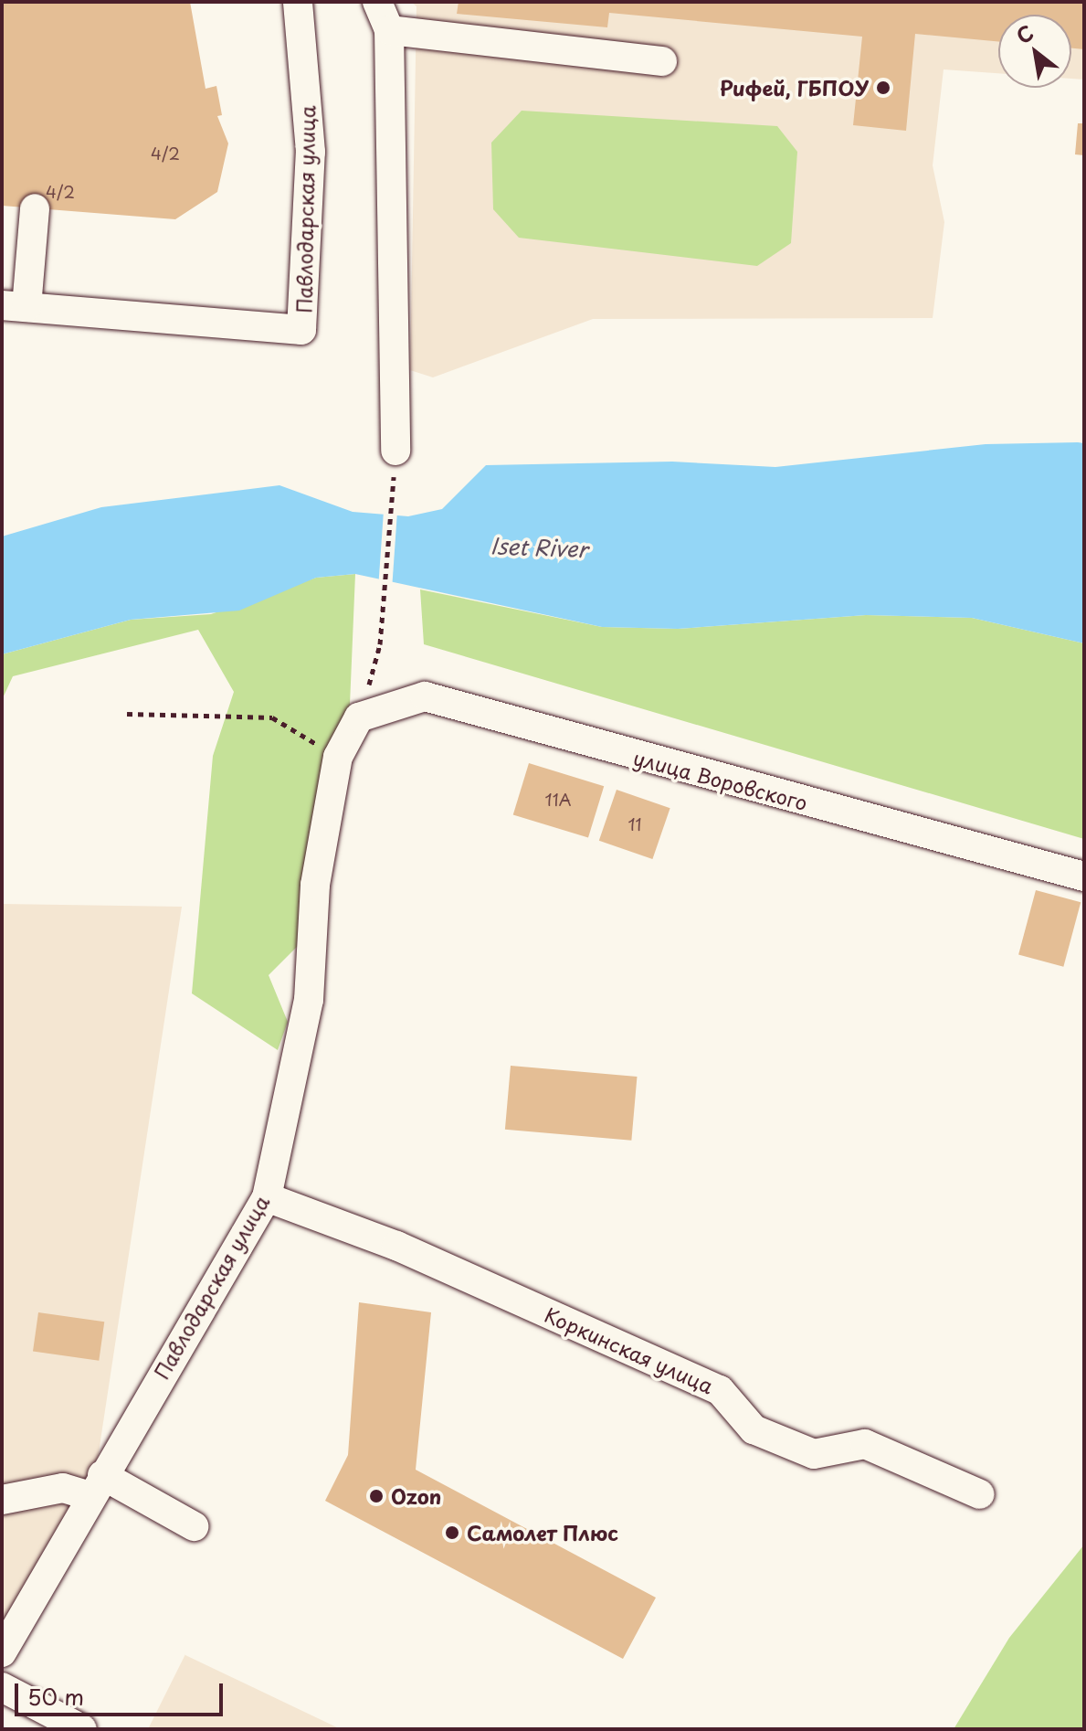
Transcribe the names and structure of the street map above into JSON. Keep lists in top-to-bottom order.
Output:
{
  "streets": {
    "street": ["Павлодарская улица", "улица Воровского", "Коркинская улица"]
  },
  "crossings": [
    ["Павлодарская улица", "улица Воровского"],
    ["Павлодарская улица", "Коркинская улица"]
  ],
  "water": ["Iset River"],
  "places": ["Рифей, ГБПОУ", "Ozon", "Самолет Плюс"],
  "house_numbers": [
    "4/2",
    "4/2",
    "11А",
    "11"
  ],
  "scale_bar": "50 m",
  "north": "top left"
}
